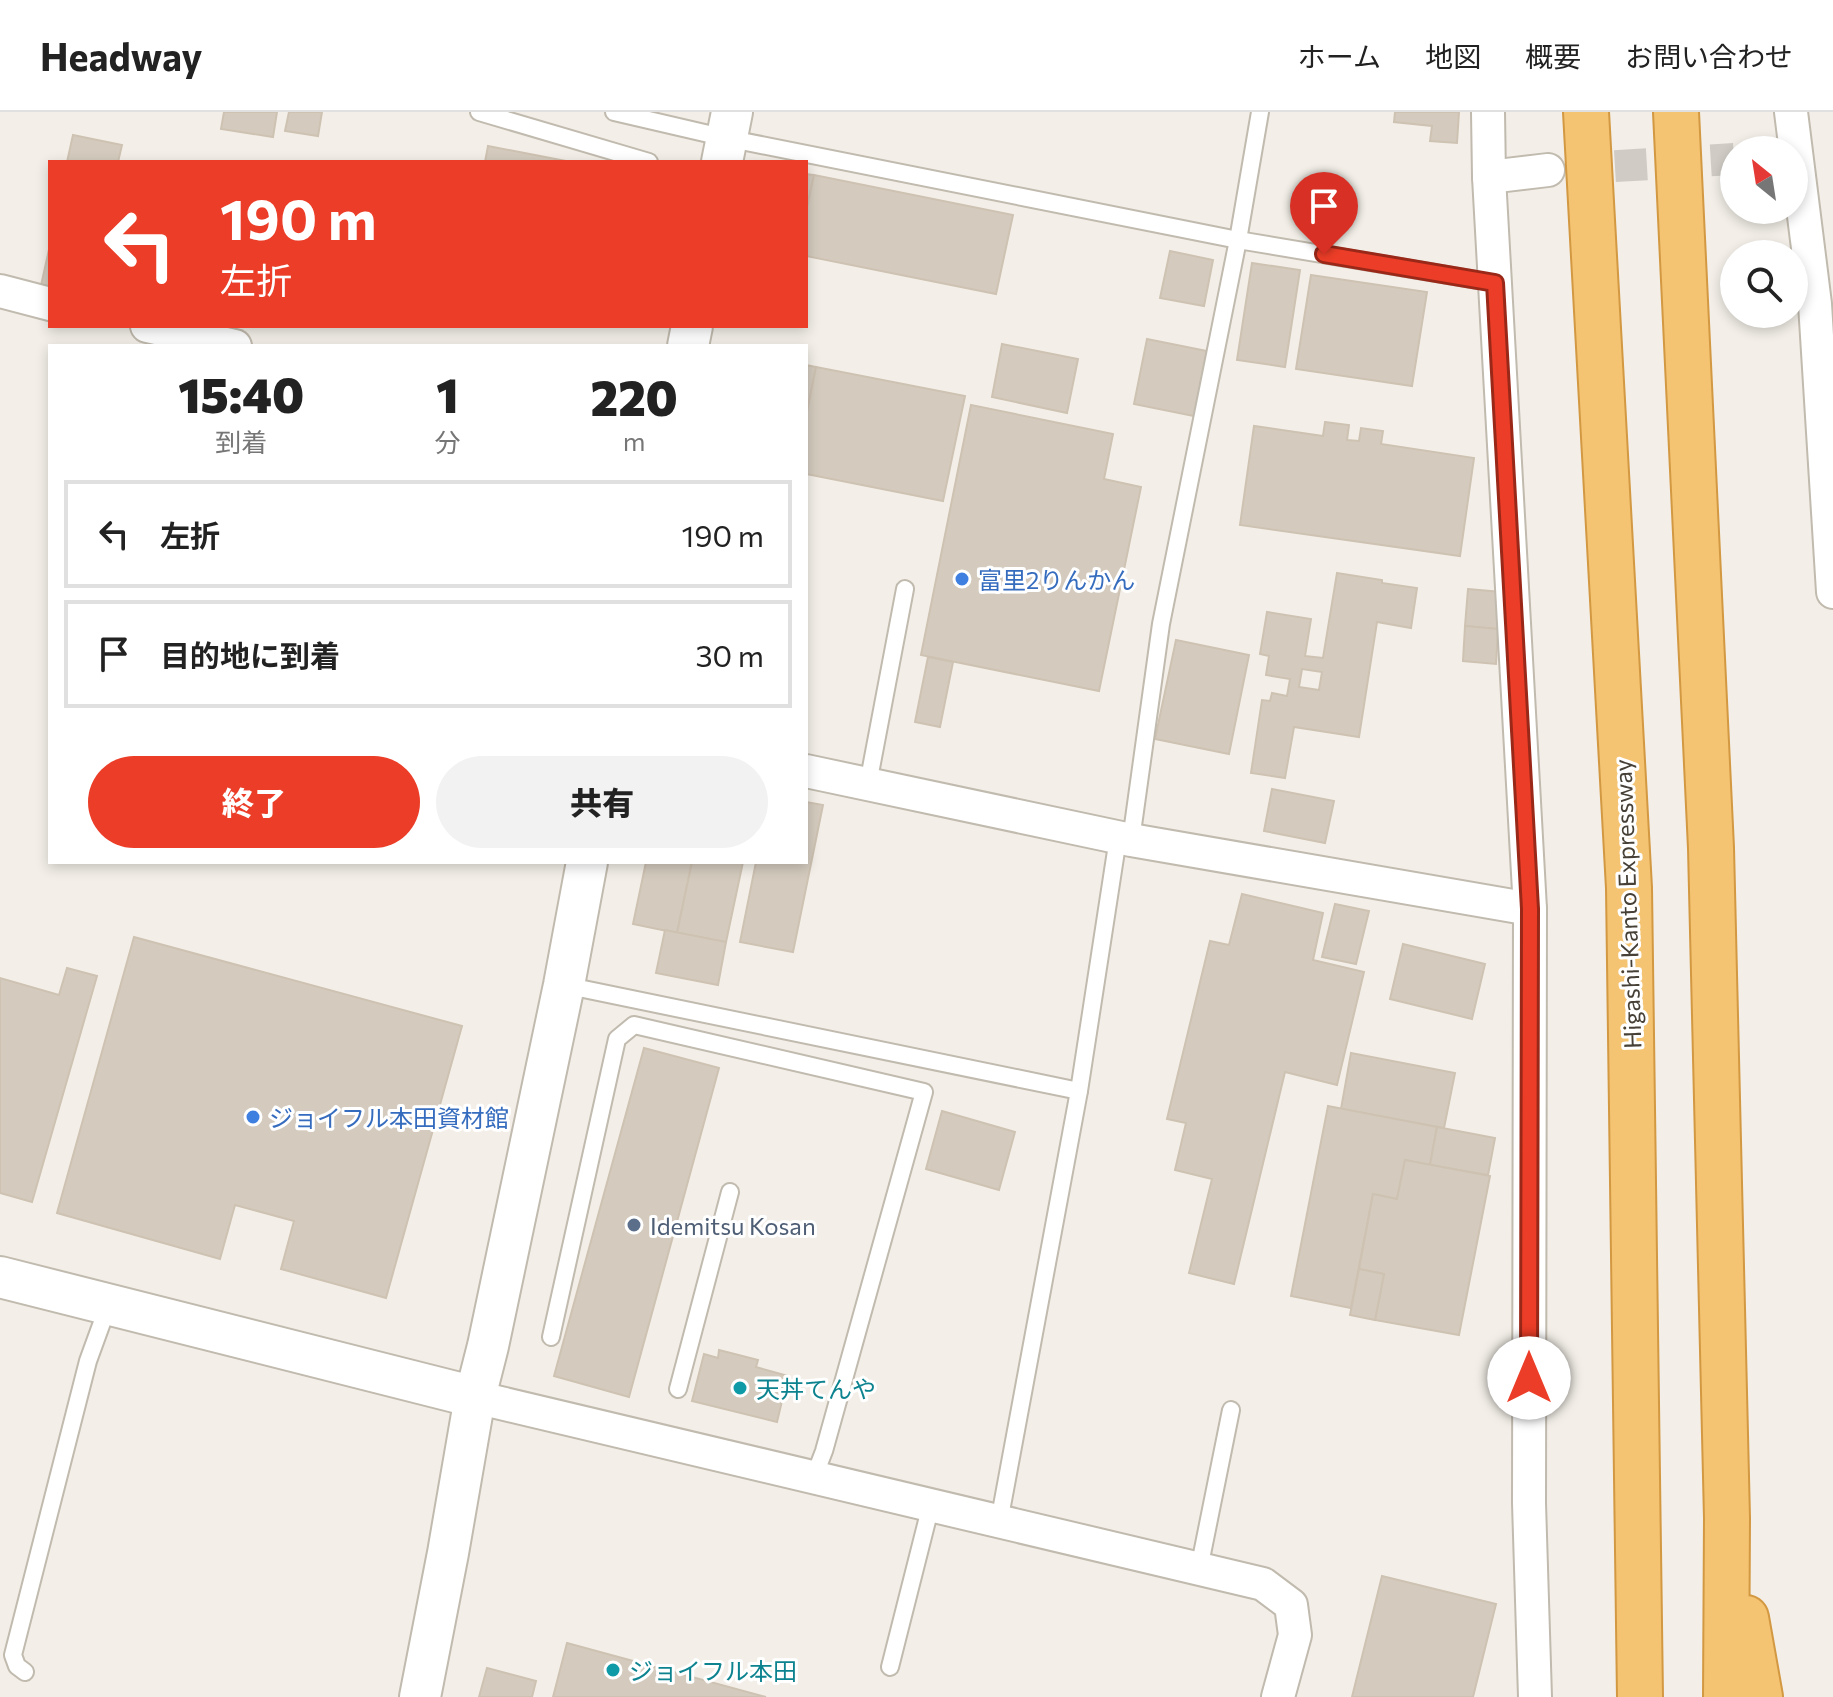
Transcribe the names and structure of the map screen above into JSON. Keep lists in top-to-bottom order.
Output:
{
  "streets": {
    "highway": ["Higashi-Kanto Expressway"]
  },
  "places": [
    "富里2りんかん",
    "ジョイフル本田資材館",
    "Idemitsu Kosan",
    "天丼てんや",
    "ジョイフル本田"
  ],
  "north": "top left",
  "page": {
    "header": "Headway",
    "nav": [
      "ホーム",
      "地図",
      "概要",
      "お問い合わせ"
    ],
    "turn": ["190 m", "左折"],
    "eta": [
      "15:40",
      "到着",
      "1",
      "分",
      "220",
      "m"
    ],
    "list": [
      {
        "name": "左折",
        "value": "190 m"
      },
      {
        "name": "目的地に到着",
        "value": "30 m"
      }
    ],
    "buttons": ["終了", "共有"]
  }
}
